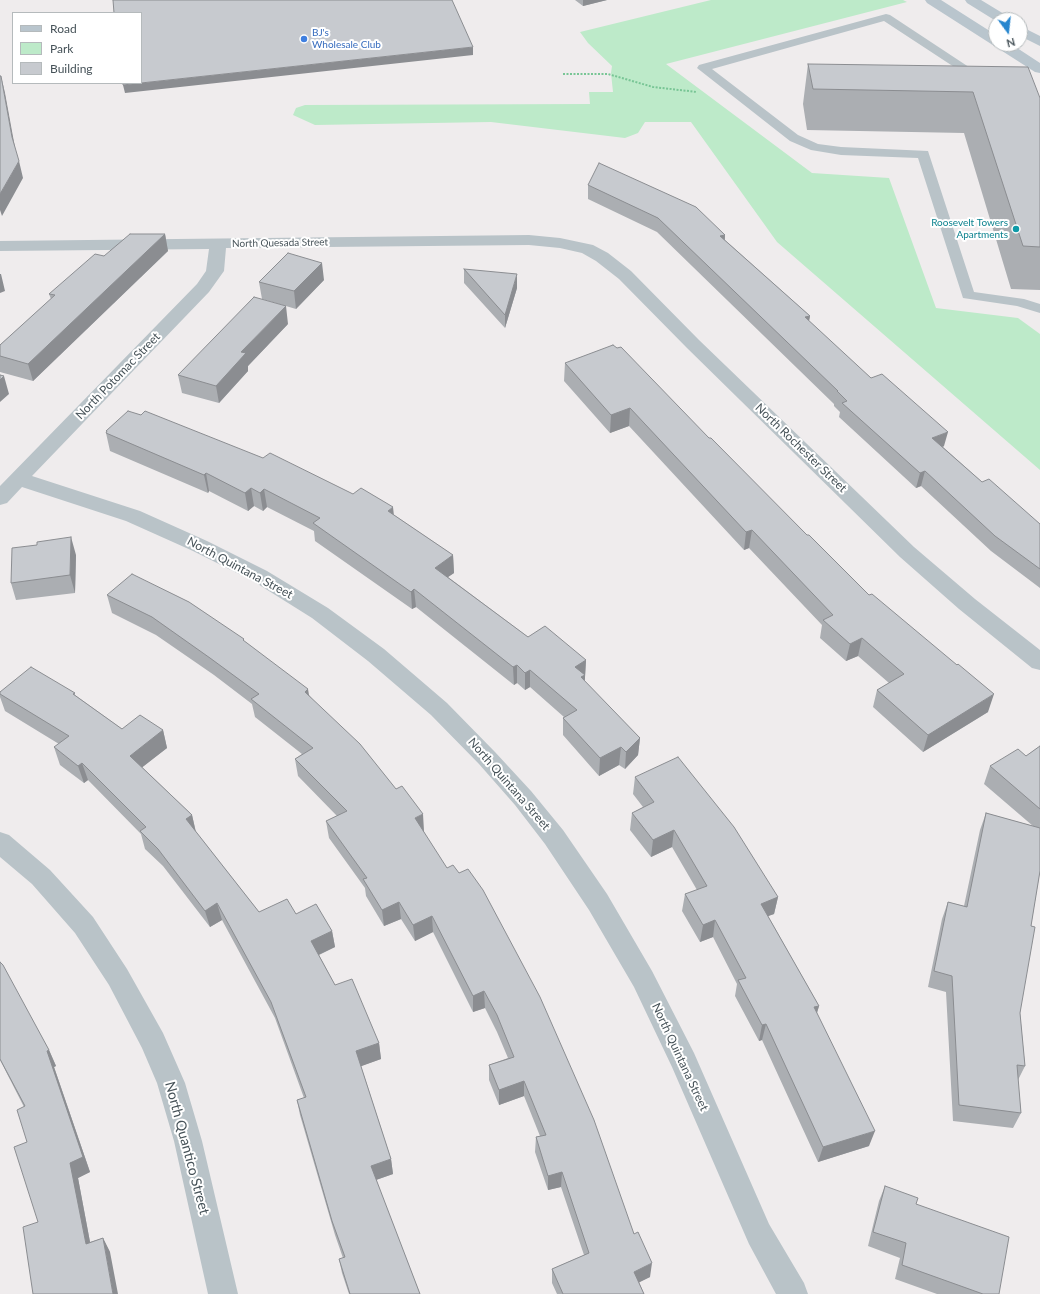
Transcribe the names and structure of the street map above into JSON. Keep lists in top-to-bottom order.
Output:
{
  "streets": {
    "street": [
      "North Quesada Street",
      "North Potomac Street",
      "North Rochester Street",
      "North Quintana Street",
      "North Quantico Street"
    ]
  },
  "crossings": [
    ["North Quesada Street", "North Potomac Street"],
    ["North Quesada Street", "North Rochester Street"],
    ["North Potomac Street", "North Quintana Street"]
  ],
  "places": ["BJ's Wholesale Club", "Roosevelt Towers Apartments"],
  "legend": ["Road", "Park", "Building"],
  "north": "bottom"
}
